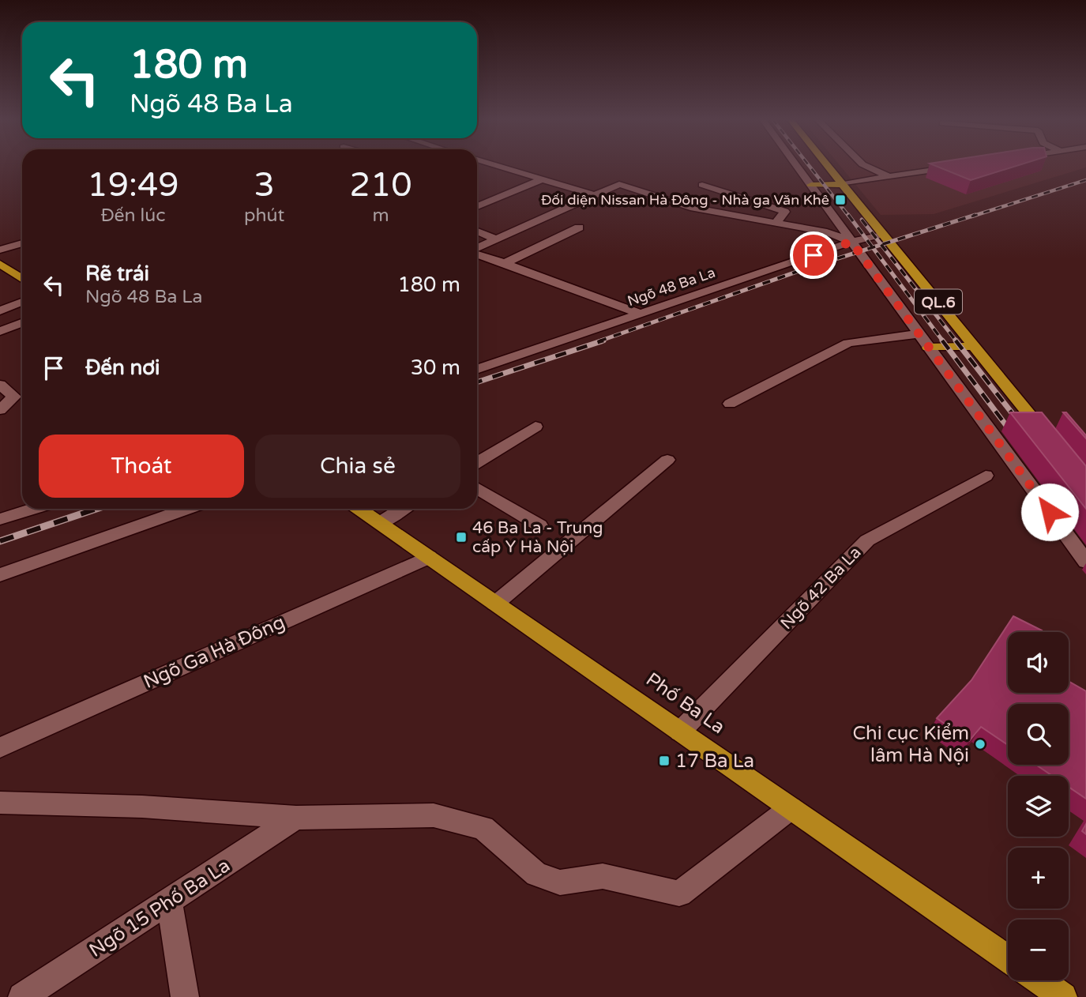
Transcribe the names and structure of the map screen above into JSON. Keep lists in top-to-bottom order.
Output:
{
  "streets": {
    "highway": ["QL.6", "Phố Ba La"],
    "street": [
      "Ngõ 48 Ba La",
      "Ngõ 42 Ba La",
      "Ngõ Ga Hà Đông",
      "Ngõ 15 Phố Ba La"
    ]
  },
  "crossings": [
    ["Ngõ 48 Ba La", "QL.6"],
    ["Ngõ 42 Ba La", "Phố Ba La"],
    ["Ngõ Ga Hà Đông", "Phố Ba La"]
  ],
  "places": {
    "transit": ["Đối diện Nissan Hà Đông - Nhà ga Văn Khê", "46 Ba La - Trung cấp Y Hà Nội", "17 Ba La"],
    "other": ["Chi cục Kiểm lâm Hà Nội"]
  },
  "page": {
    "turn": ["180 m", "Ngõ 48 Ba La"],
    "eta": [
      "19:49",
      "Đến lúc",
      "3",
      "phút",
      "210",
      "m"
    ],
    "list": [
      {
        "name": "Rẽ trái",
        "note": "Ngõ 48 Ba La",
        "value": "180 m"
      },
      {
        "name": "Đến nơi",
        "value": "30 m"
      }
    ],
    "buttons": ["Thoát", "Chia sẻ"],
    "map_buttons": ["+", "−"]
  }
}
